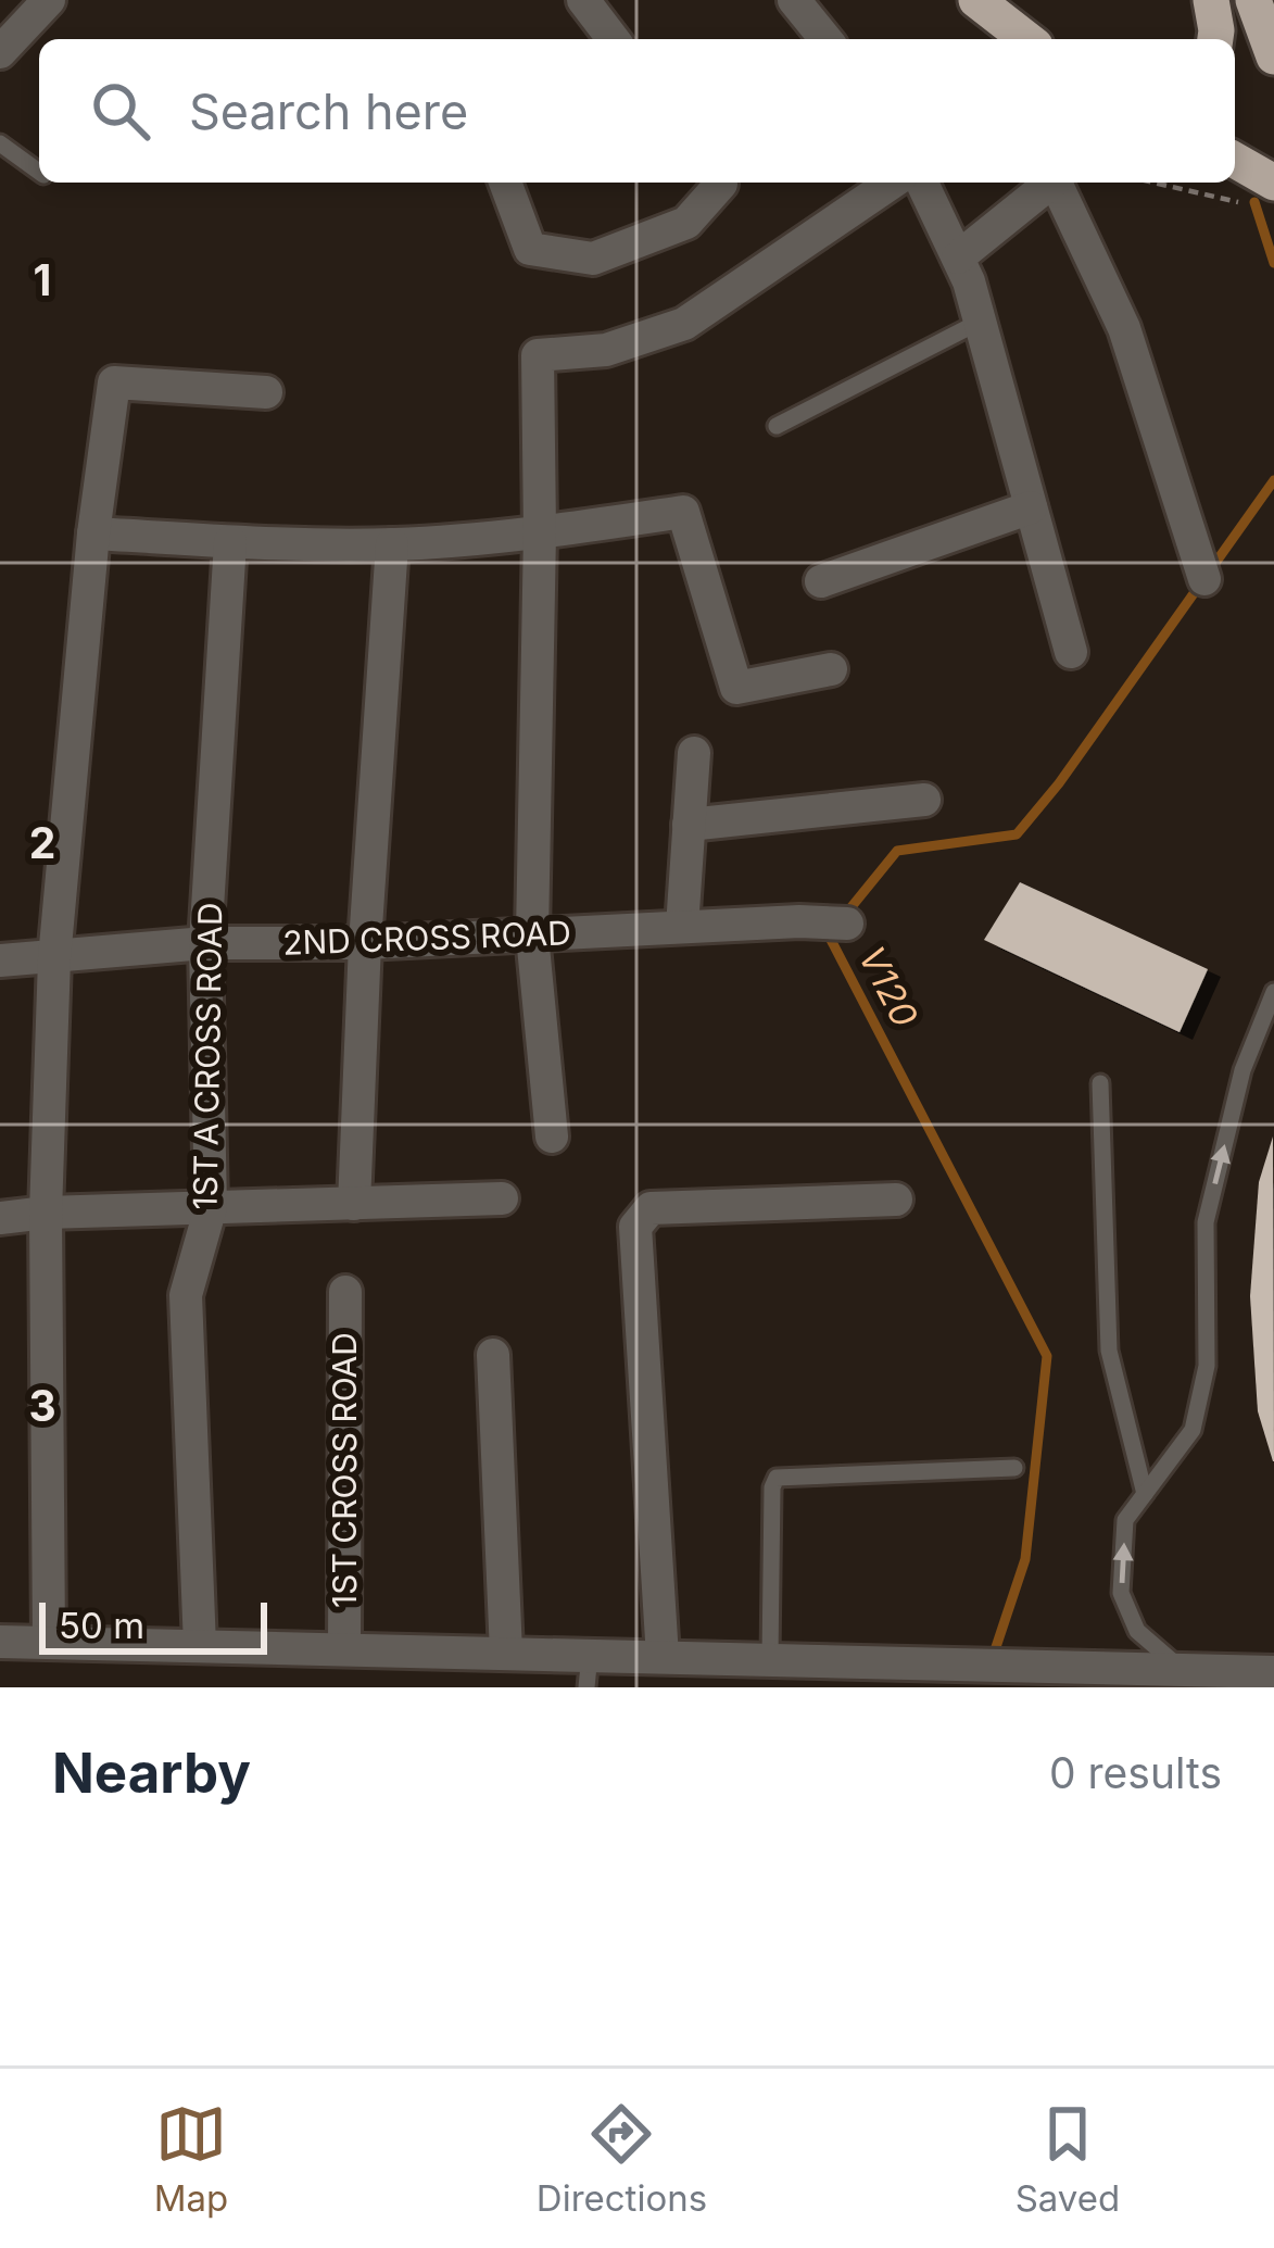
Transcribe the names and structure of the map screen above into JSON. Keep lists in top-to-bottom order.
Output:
{
  "streets": {
    "street": ["2ND CROSS ROAD", "1ST A CROSS ROAD", "1ST CROSS ROAD"]
  },
  "crossings": [
    ["2ND CROSS ROAD", "1ST A CROSS ROAD"]
  ],
  "water": ["V120"],
  "scale_bar": "50 m",
  "page": {
    "search": "Search here",
    "scale": "50 m",
    "heading": ["Nearby", "0 results"],
    "nav": ["Map", "Directions", "Saved"]
  },
  "grid": {
    "rows": ["1", "2", "3"]
  }
}
